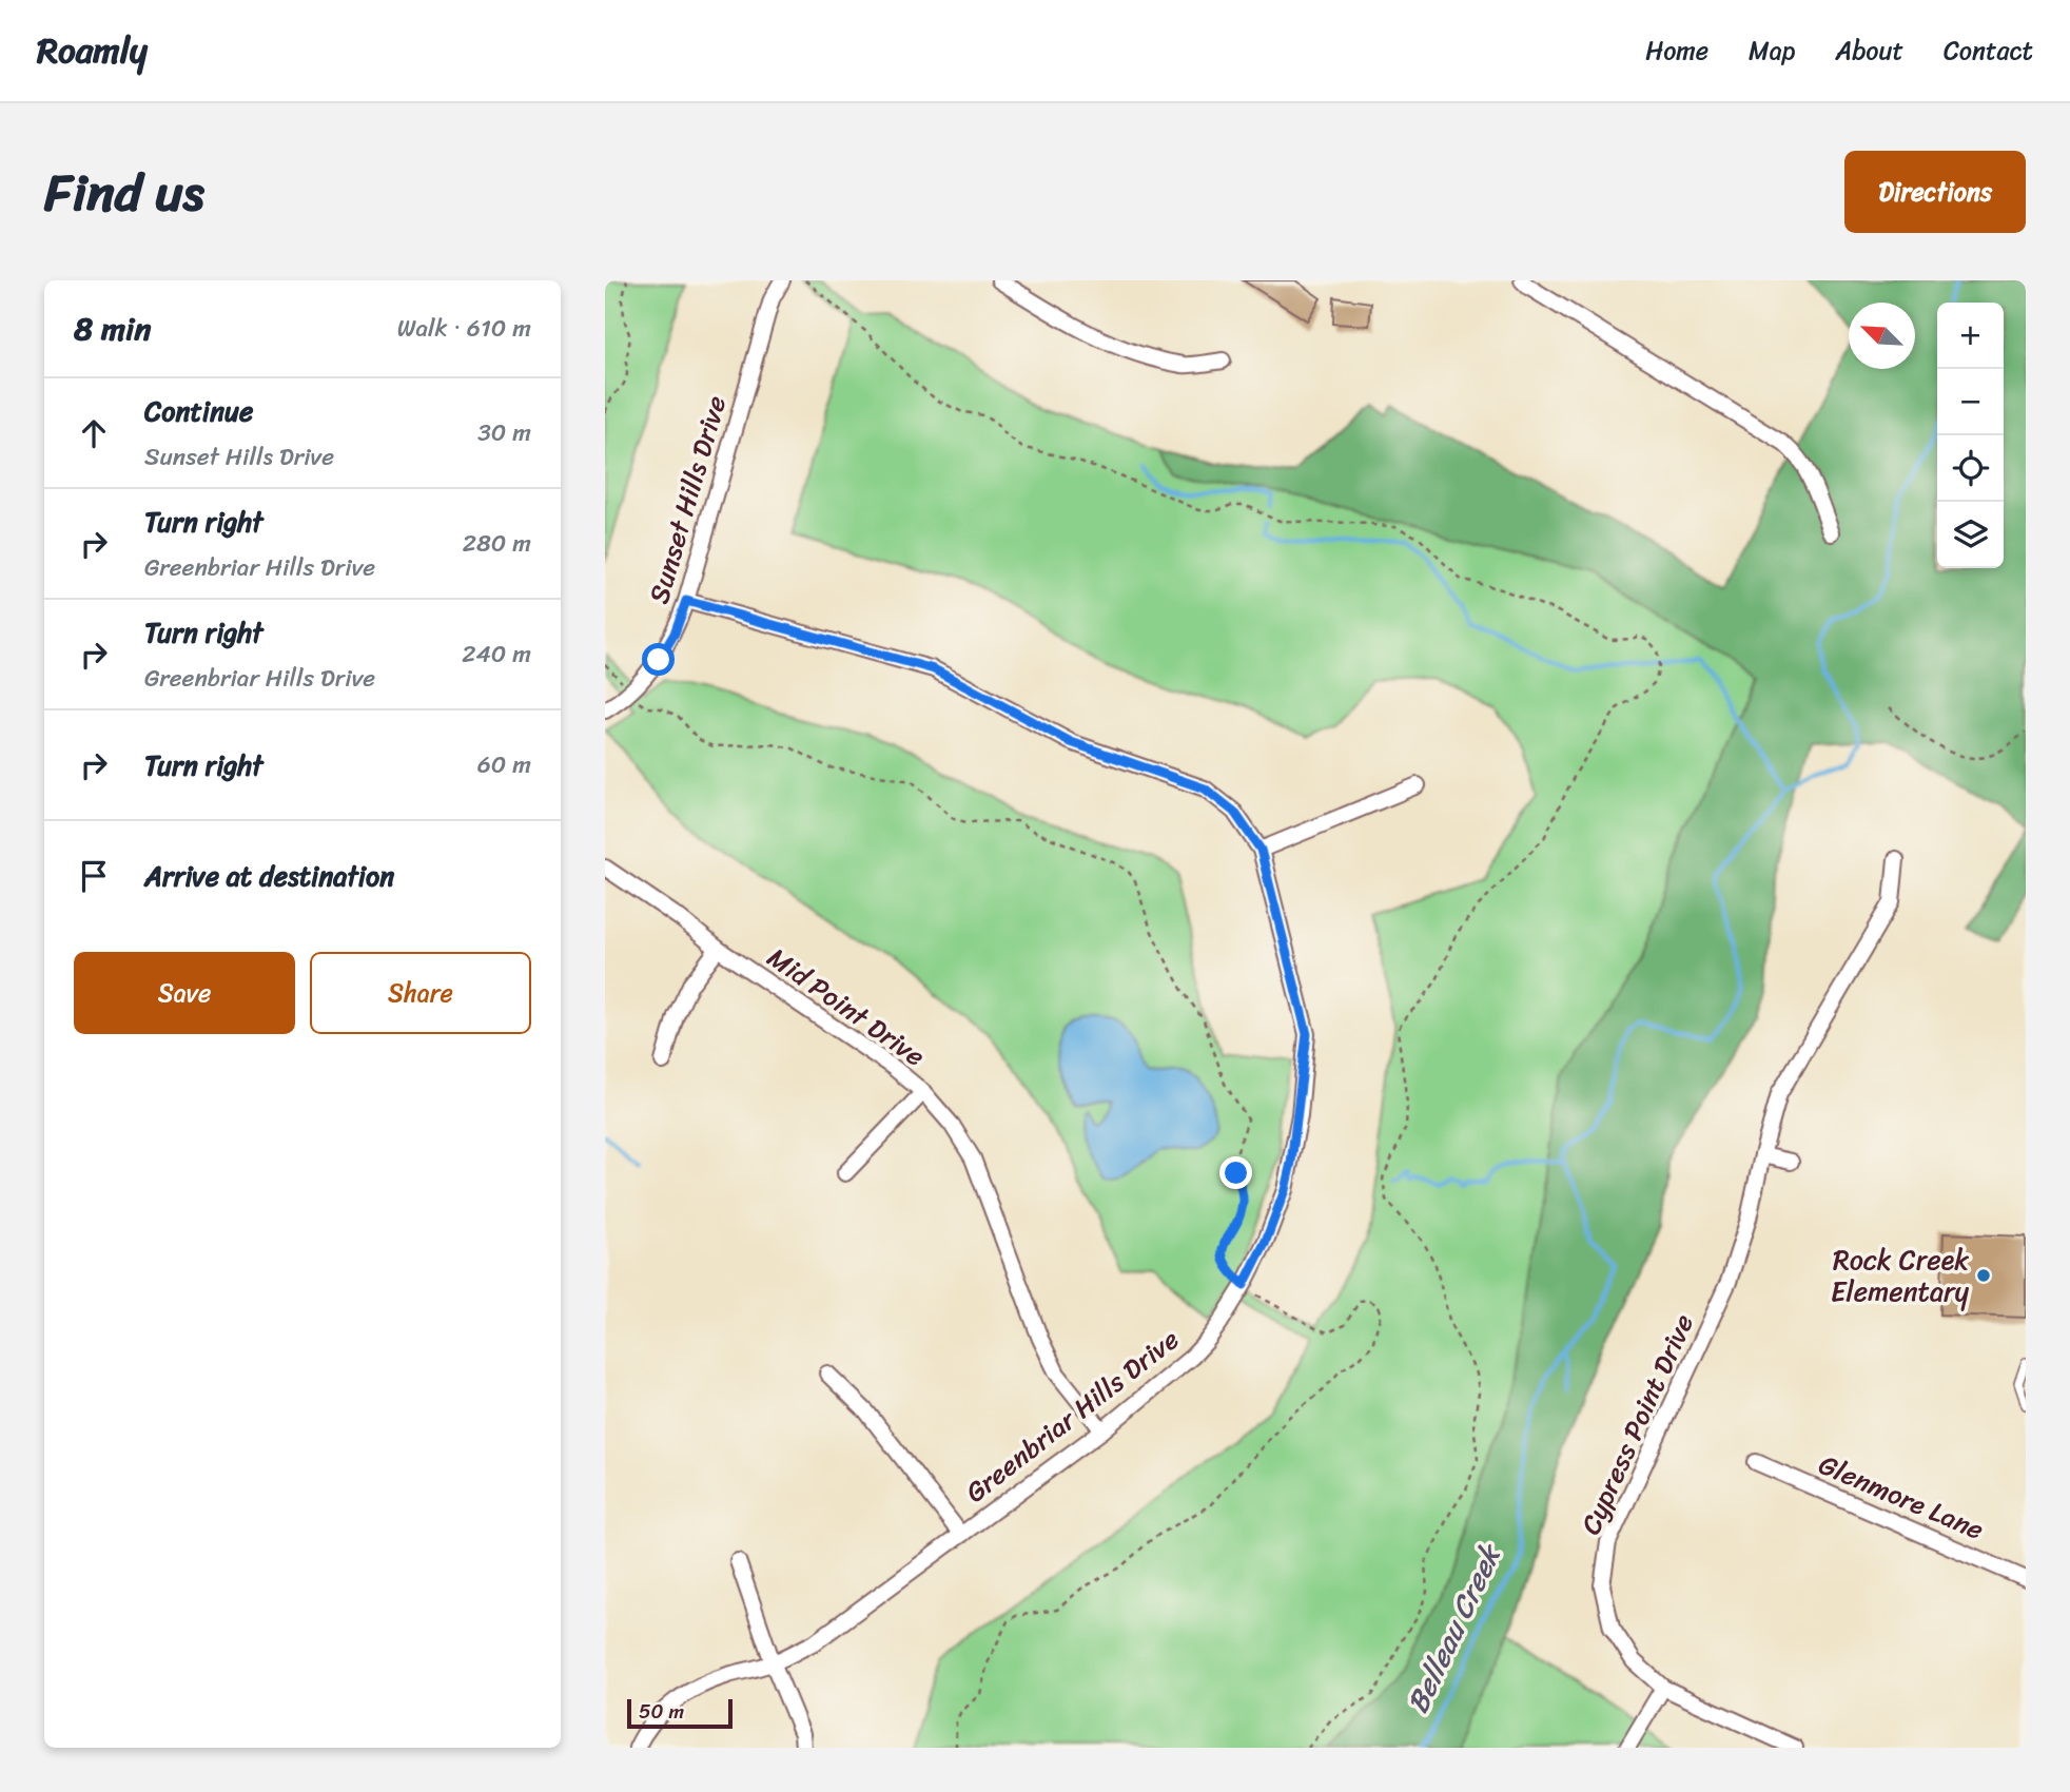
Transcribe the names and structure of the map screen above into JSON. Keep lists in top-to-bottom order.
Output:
{
  "streets": {
    "street": [
      "Sunset Hills Drive",
      "Mid Point Drive",
      "Greenbriar Hills Drive",
      "Cypress Point Drive",
      "Glenmore Lane"
    ]
  },
  "crossings": [
    ["Sunset Hills Drive", "Greenbriar Hills Drive"],
    ["Mid Point Drive", "Greenbriar Hills Drive"]
  ],
  "water": ["Belleau Creek"],
  "places": ["Rock Creek Elementary"],
  "scale_bar": "50 m",
  "north": "top left",
  "page": {
    "header": "Roamly",
    "nav": [
      "Home",
      "Map",
      "About",
      "Contact"
    ],
    "title": "Find us",
    "buttons": [
      "Directions",
      ["Save", "Share"]
    ],
    "heading": ["8 min", "Walk · 610 m"],
    "map_buttons": ["+", "−"],
    "list": [
      ["Continue", "Sunset Hills Drive", "30 m"],
      ["Turn right", "Greenbriar Hills Drive", "280 m"],
      ["Turn right", "Greenbriar Hills Drive", "240 m"],
      ["Turn right", "60 m"],
      "Arrive at destination"
    ],
    "scale": "50 m"
  }
}
